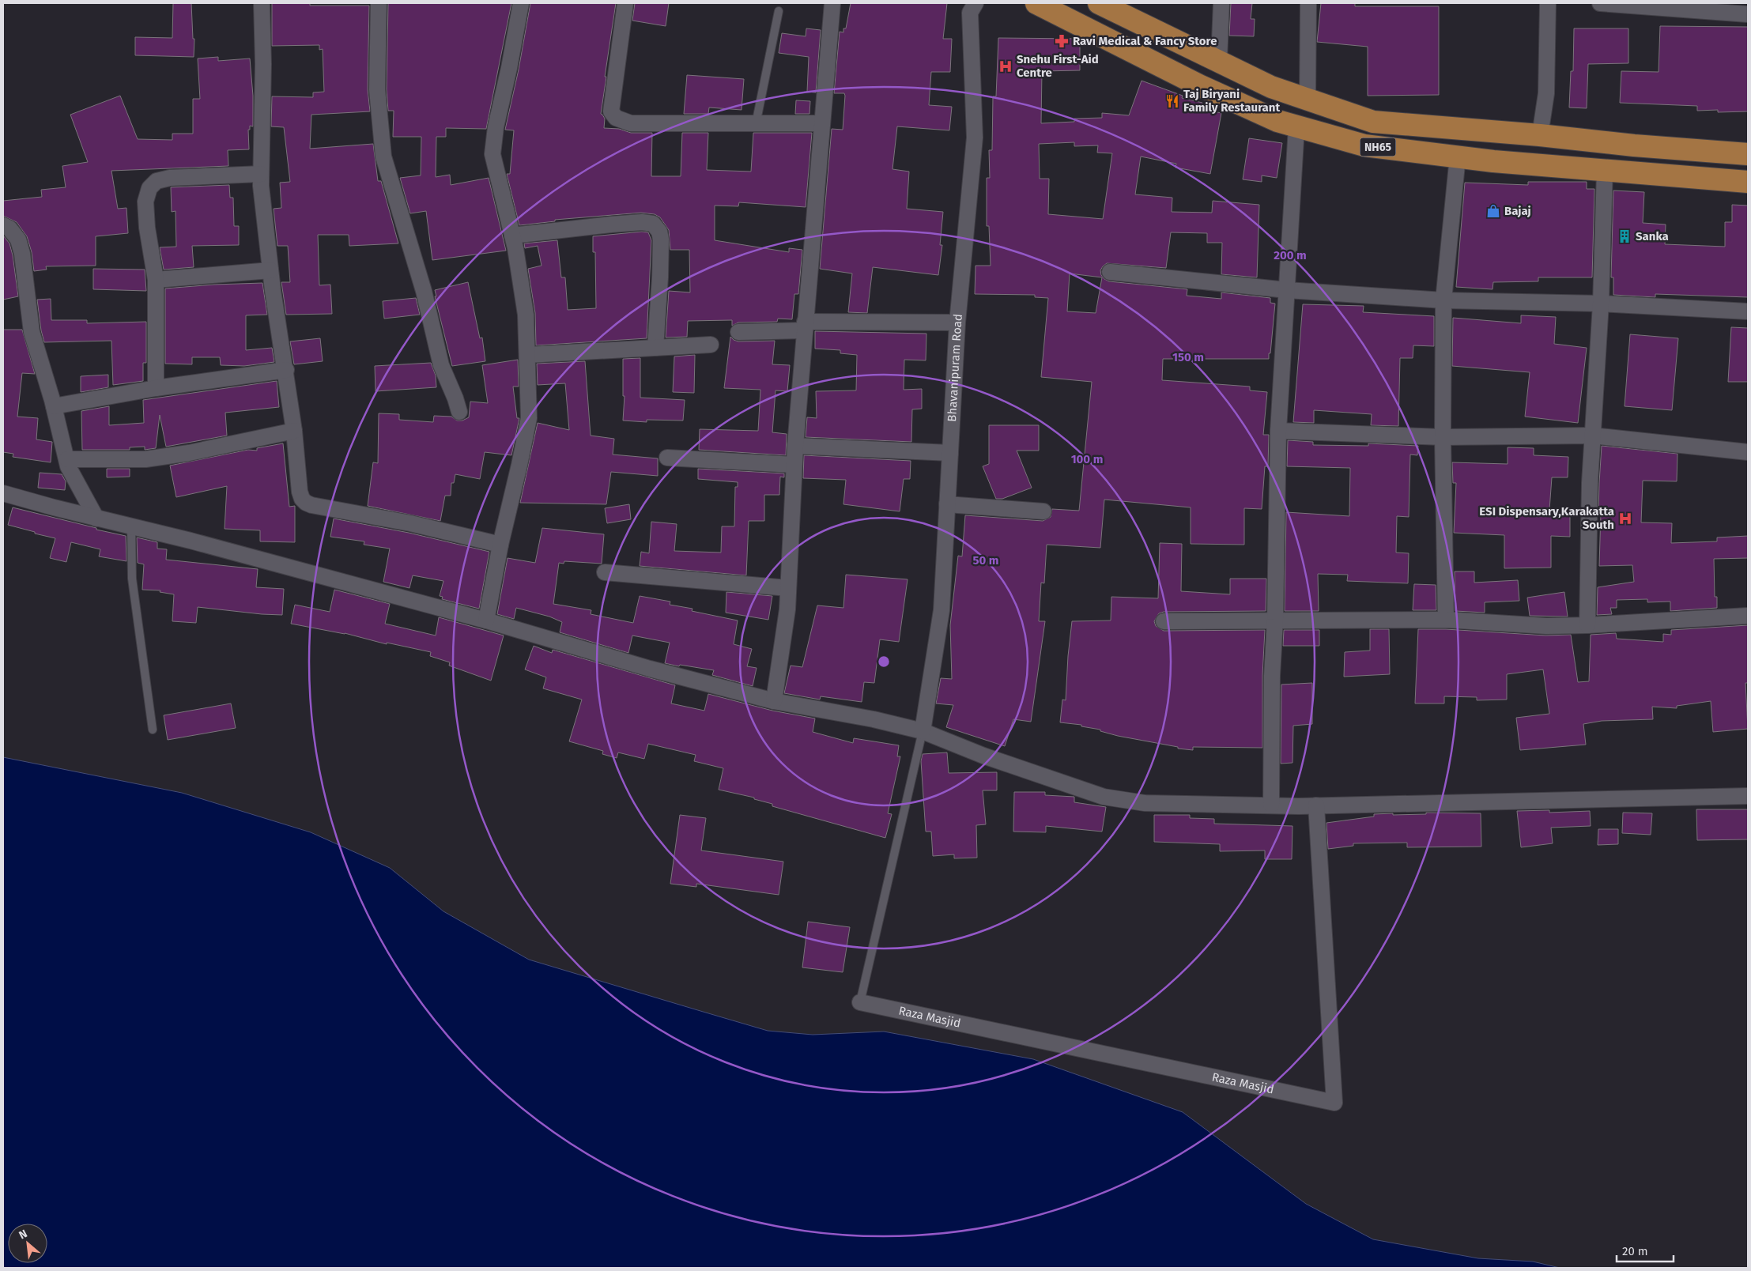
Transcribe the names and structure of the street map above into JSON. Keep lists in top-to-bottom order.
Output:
{
  "streets": {
    "highway": ["NH65"],
    "street": ["Bhavanipuram Road", "Raza Masjid"]
  },
  "places": {
    "pharmacy": ["Ravi Medical & Fancy Store"],
    "hospital": ["Snehu First-Aid Centre", "ESI Dispensary,Karakatta South"],
    "restaurant": ["Taj Biryani Family Restaurant"],
    "shop": ["Bajaj"],
    "building": ["Sanka"]
  },
  "scale_bar": "20 m",
  "north": "top left",
  "rings": [
    "200 m",
    "150 m",
    "100 m",
    "50 m"
  ]
}
